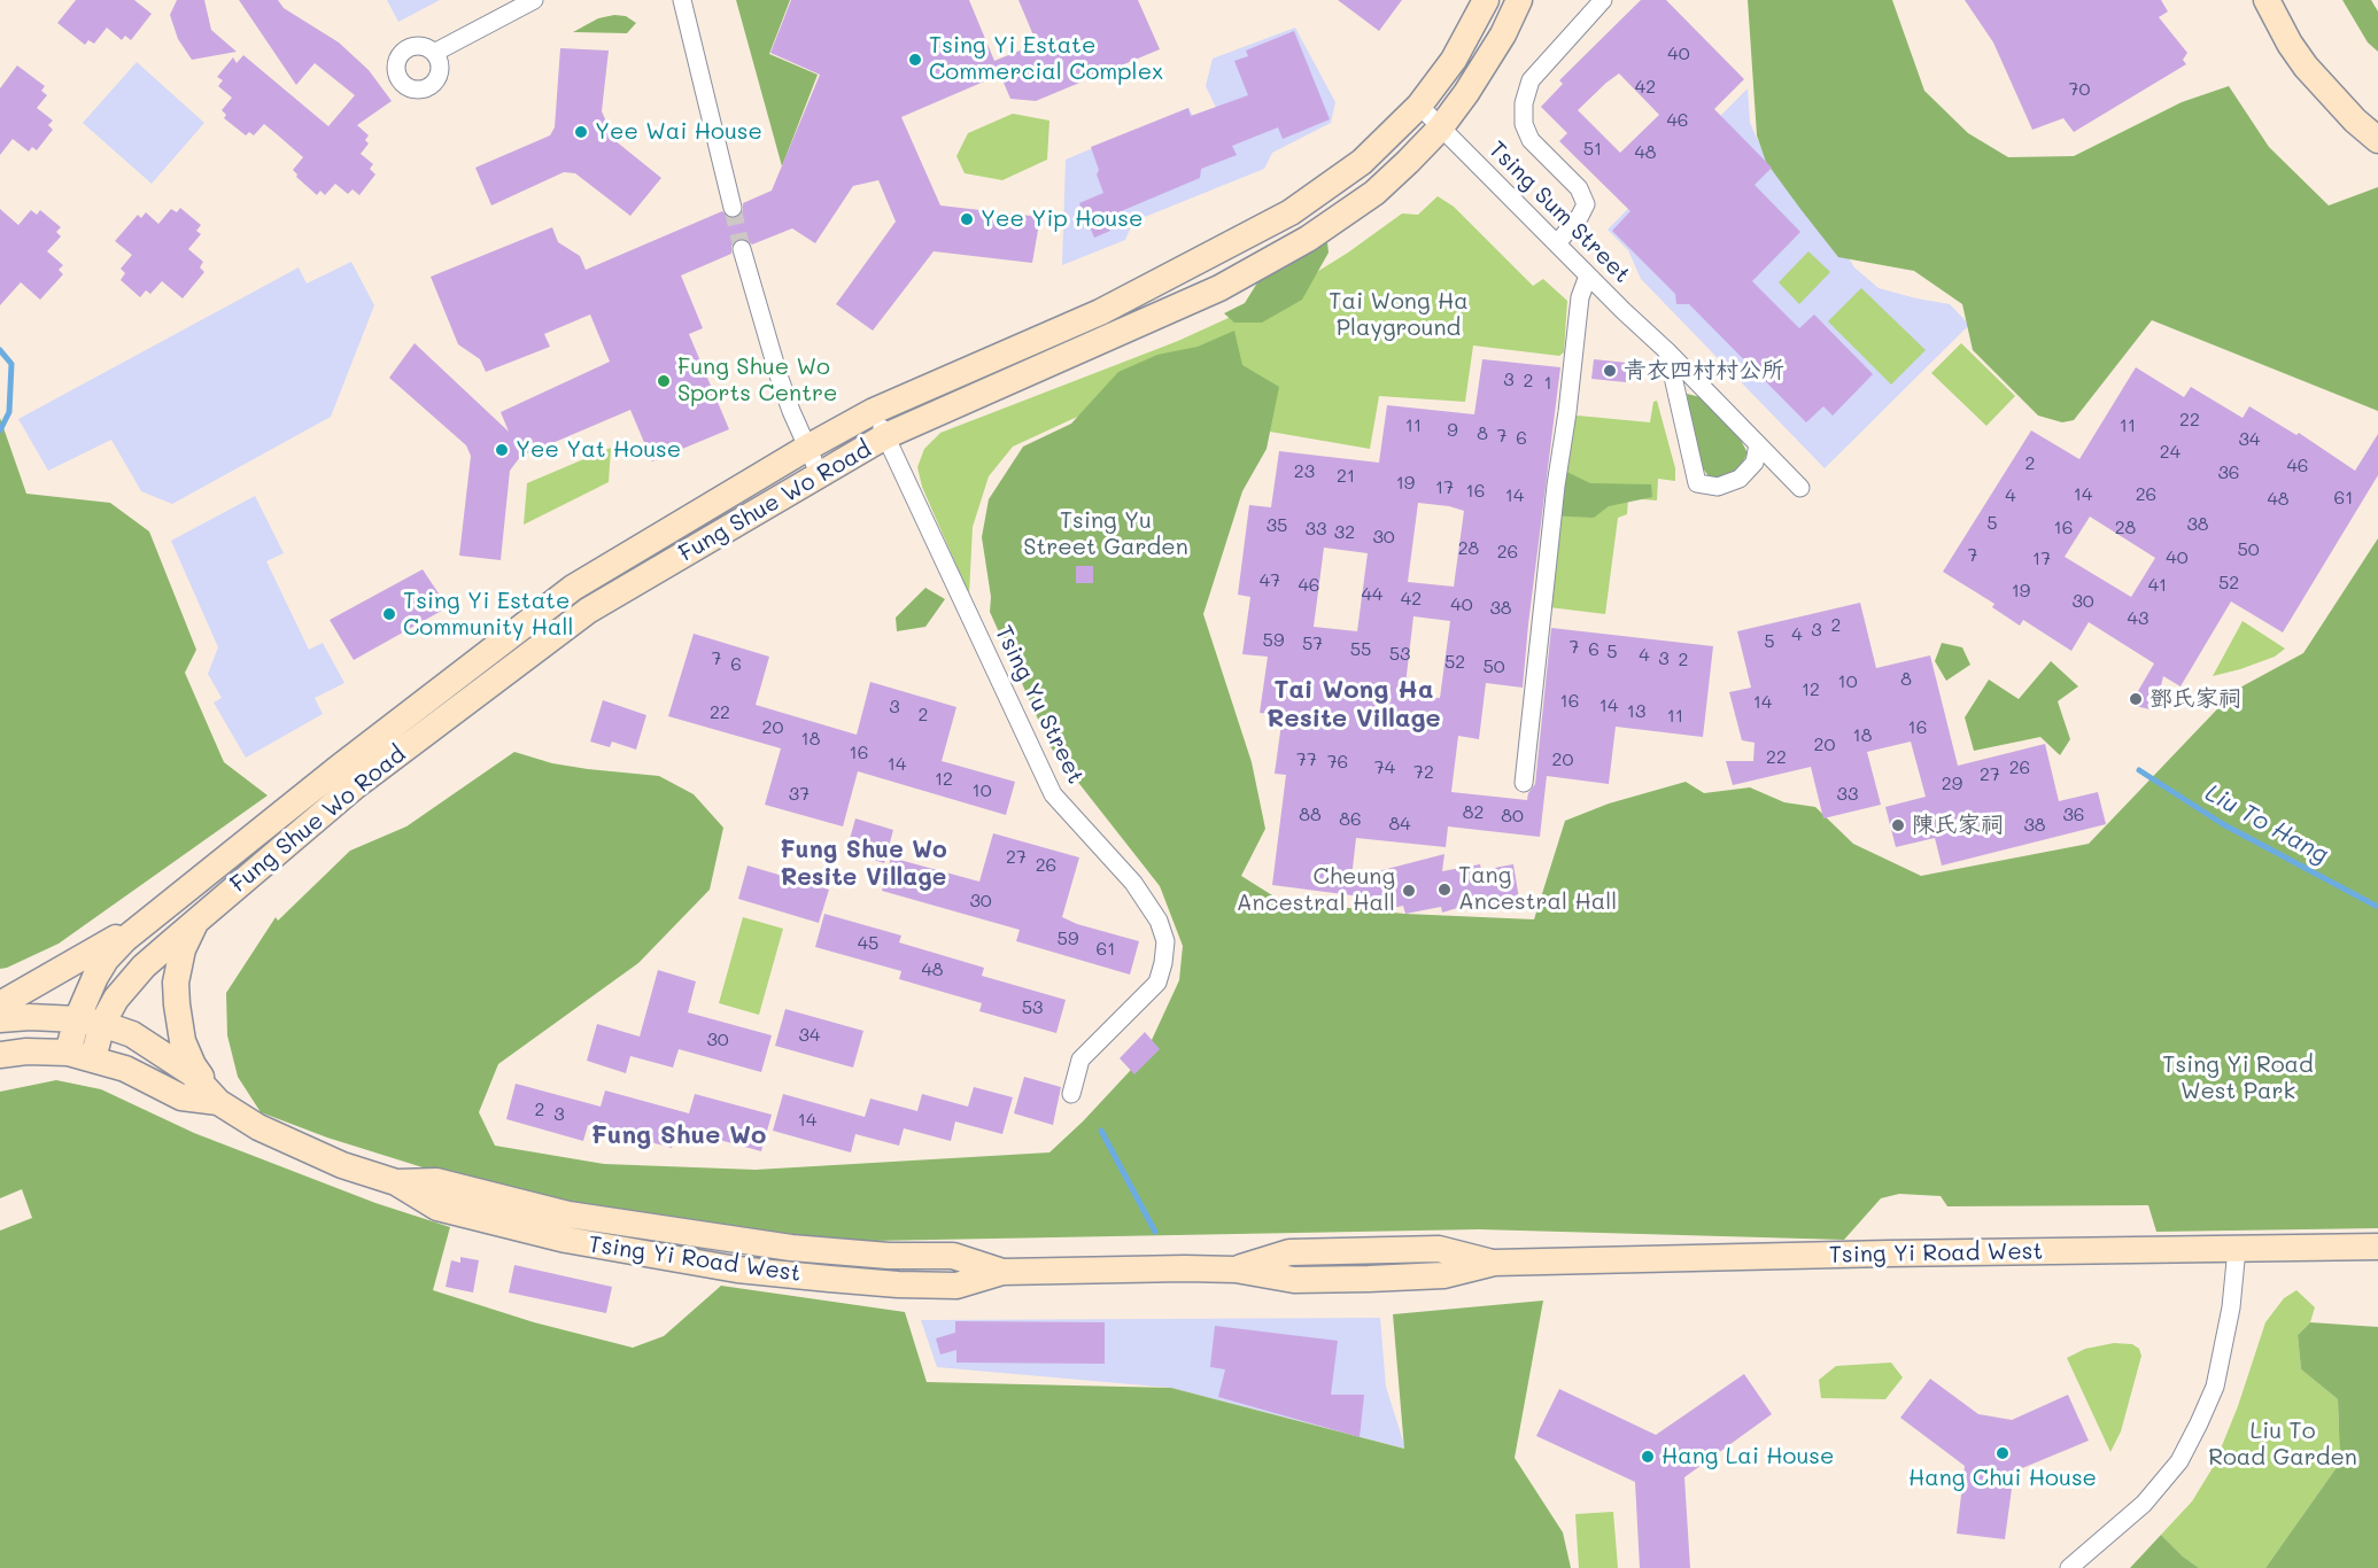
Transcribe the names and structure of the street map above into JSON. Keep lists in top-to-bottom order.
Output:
{
  "streets": {
    "main road": ["Fung Shue Wo Road", "Tsing Yi Road West"],
    "street": ["Tsing Sum Street", "Tsing Yu Street"]
  },
  "crossings": [
    ["Tsing Sum Street", "Fung Shue Wo Road"],
    ["Fung Shue Wo Road", "Tsing Yu Street"],
    ["Fung Shue Wo Road", "Tsing Yi Road West"]
  ],
  "districts": ["Tai Wong Ha Resite Village", "Fung Shue Wo Resite Village", "Fung Shue Wo"],
  "water": ["Liu To Hang"],
  "parks": [
    "Tai Wong Ha Playground",
    "Tsing Yu Street Garden",
    "Tsing Yi Road West Park",
    "Liu To Road Garden"
  ],
  "places": [
    "Tsing Yi Estate Commercial Complex",
    "Yee Wai House",
    "Yee Yip House",
    "青衣四村村公所",
    "Fung Shue Wo Sports Centre",
    "Yee Yat House",
    "Tsing Yi Estate Community Hall",
    "鄧氏家祠",
    "陳氏家祠",
    "Tang Ancestral Hall",
    "Cheung Ancestral Hall",
    "Hang Chui House",
    "Hang Lai House"
  ],
  "house_numbers": [
    "40",
    "42",
    "70",
    "46",
    "51",
    "48",
    "3",
    "2",
    "1",
    "22",
    "11",
    "11",
    "9",
    "8",
    "7",
    "6",
    "34",
    "24",
    "2",
    "46",
    "23",
    "36",
    "21",
    "19",
    "17",
    "16",
    "14",
    "26",
    "14",
    "4",
    "61",
    "48",
    "5",
    "38",
    "35",
    "16",
    "28",
    "33",
    "32",
    "30",
    "28",
    "50",
    "26",
    "7",
    "40",
    "17",
    "47",
    "52",
    "46",
    "41",
    "19",
    "44",
    "42",
    "30",
    "40",
    "38",
    "43",
    "2",
    "3",
    "4",
    "59",
    "5",
    "57",
    "7",
    "55",
    "6",
    "5",
    "53",
    "4",
    "7",
    "3",
    "2",
    "52",
    "6",
    "50",
    "8",
    "10",
    "12",
    "16",
    "14",
    "14",
    "3",
    "13",
    "22",
    "2",
    "11",
    "20",
    "16",
    "18",
    "18",
    "20",
    "16",
    "22",
    "77",
    "20",
    "76",
    "14",
    "74",
    "26",
    "72",
    "27",
    "12",
    "29",
    "10",
    "37",
    "33",
    "82",
    "88",
    "36",
    "80",
    "86",
    "84",
    "38",
    "27",
    "26",
    "30",
    "59",
    "45",
    "61",
    "48",
    "53",
    "34",
    "30",
    "2",
    "3",
    "14"
  ]
}
